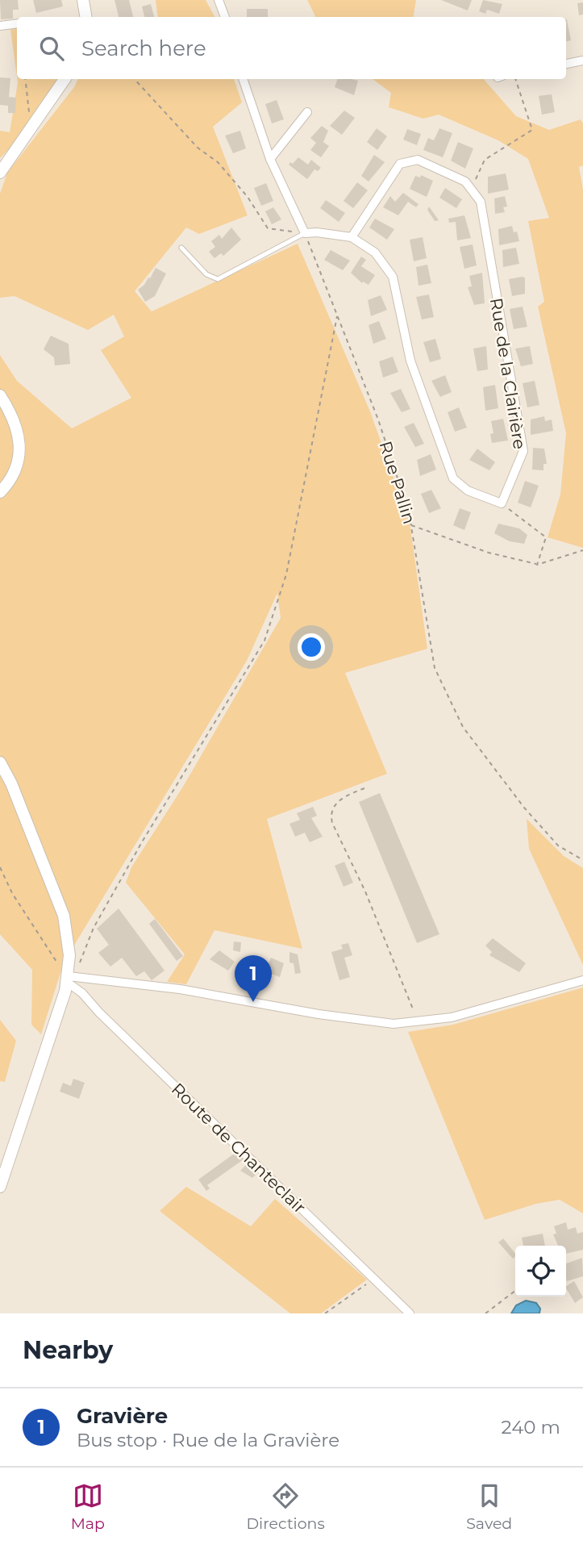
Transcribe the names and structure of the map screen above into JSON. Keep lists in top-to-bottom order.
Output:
{
  "streets": {
    "street": ["Rue de la Clairière", "Route de Chanteclair"],
    "path": ["Rue Pallin"]
  },
  "page": {
    "search": "Search here",
    "pins": "1",
    "heading": "Nearby",
    "list": [
      {
        "mark": "1",
        "name": "Gravière",
        "note": "Bus stop · Rue de la Gravière",
        "value": "240 m"
      }
    ],
    "nav": ["Map", "Directions", "Saved"]
  }
}
